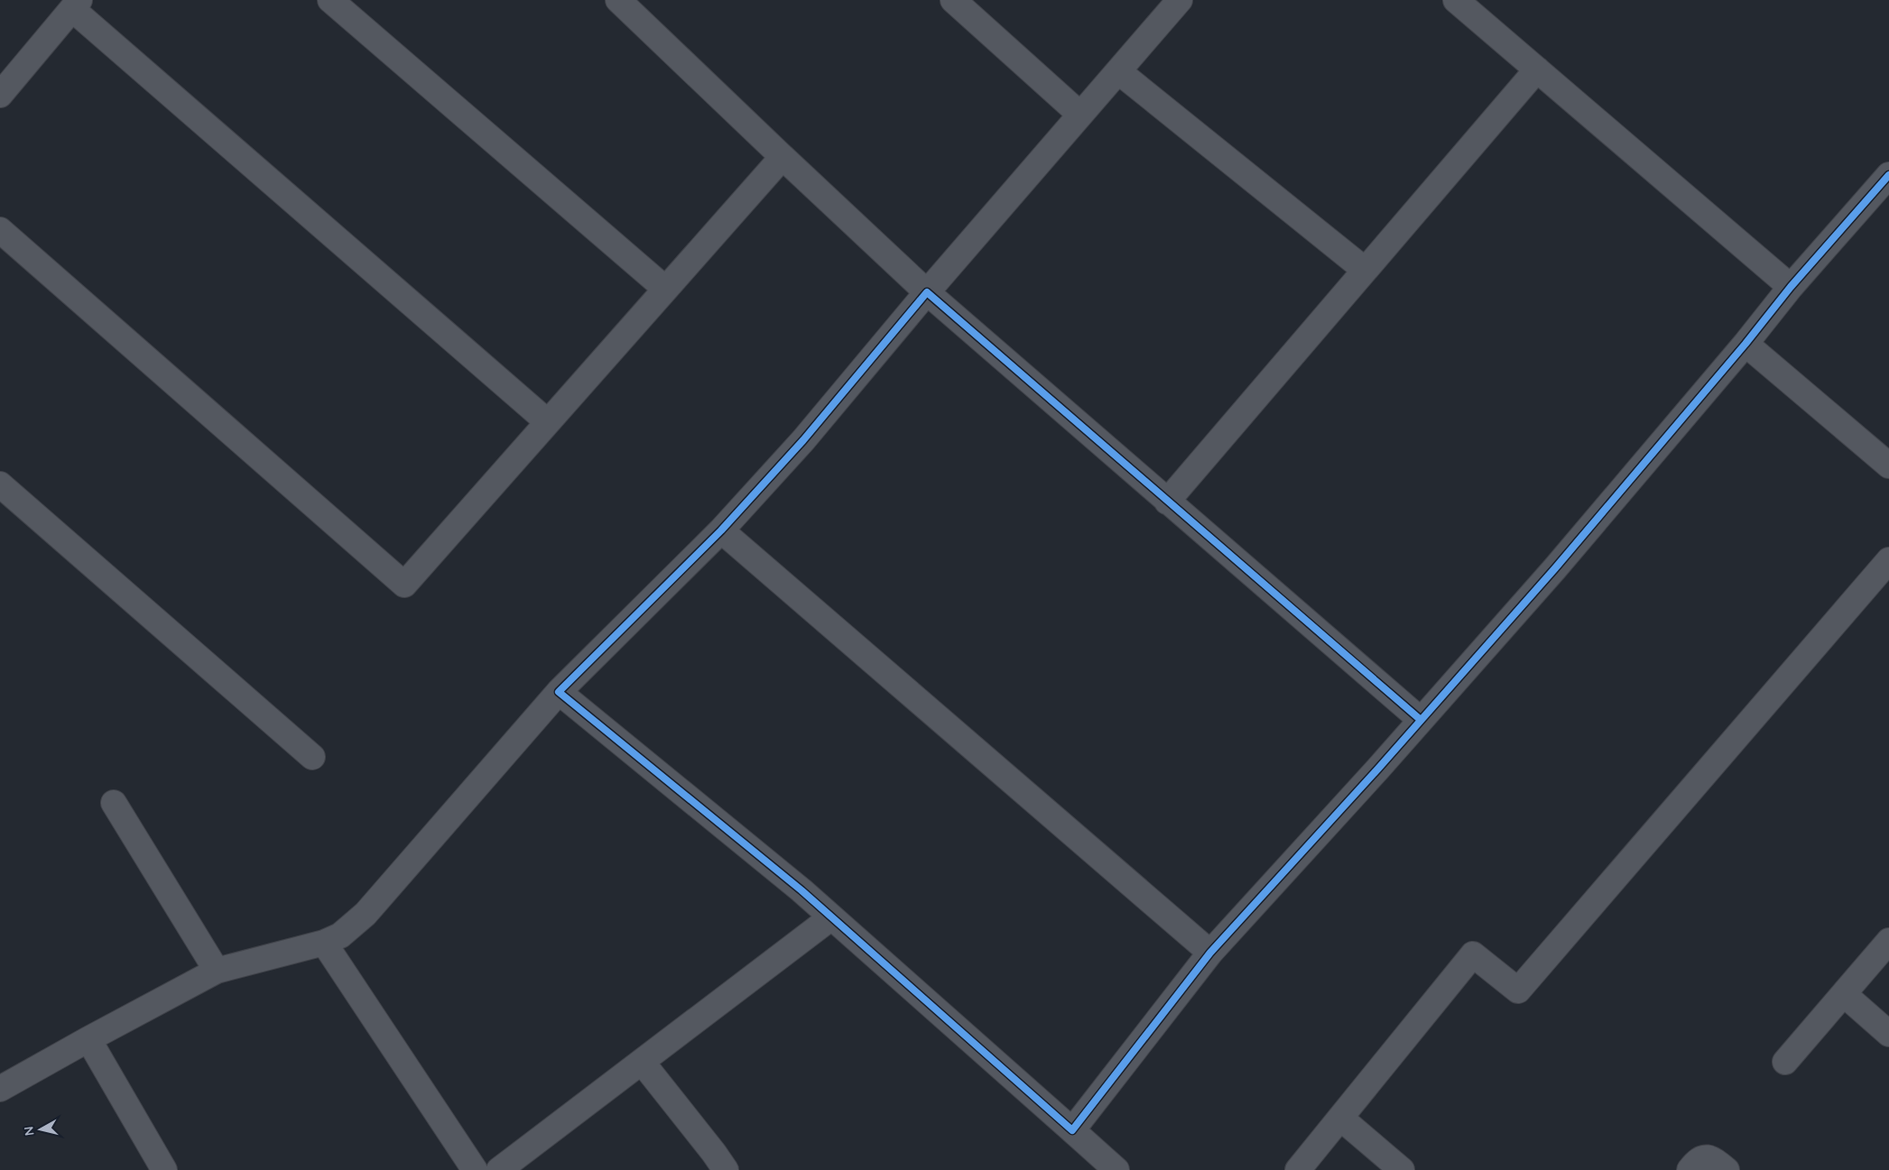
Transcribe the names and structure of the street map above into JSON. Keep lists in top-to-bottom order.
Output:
{
  "north": "left"
}
